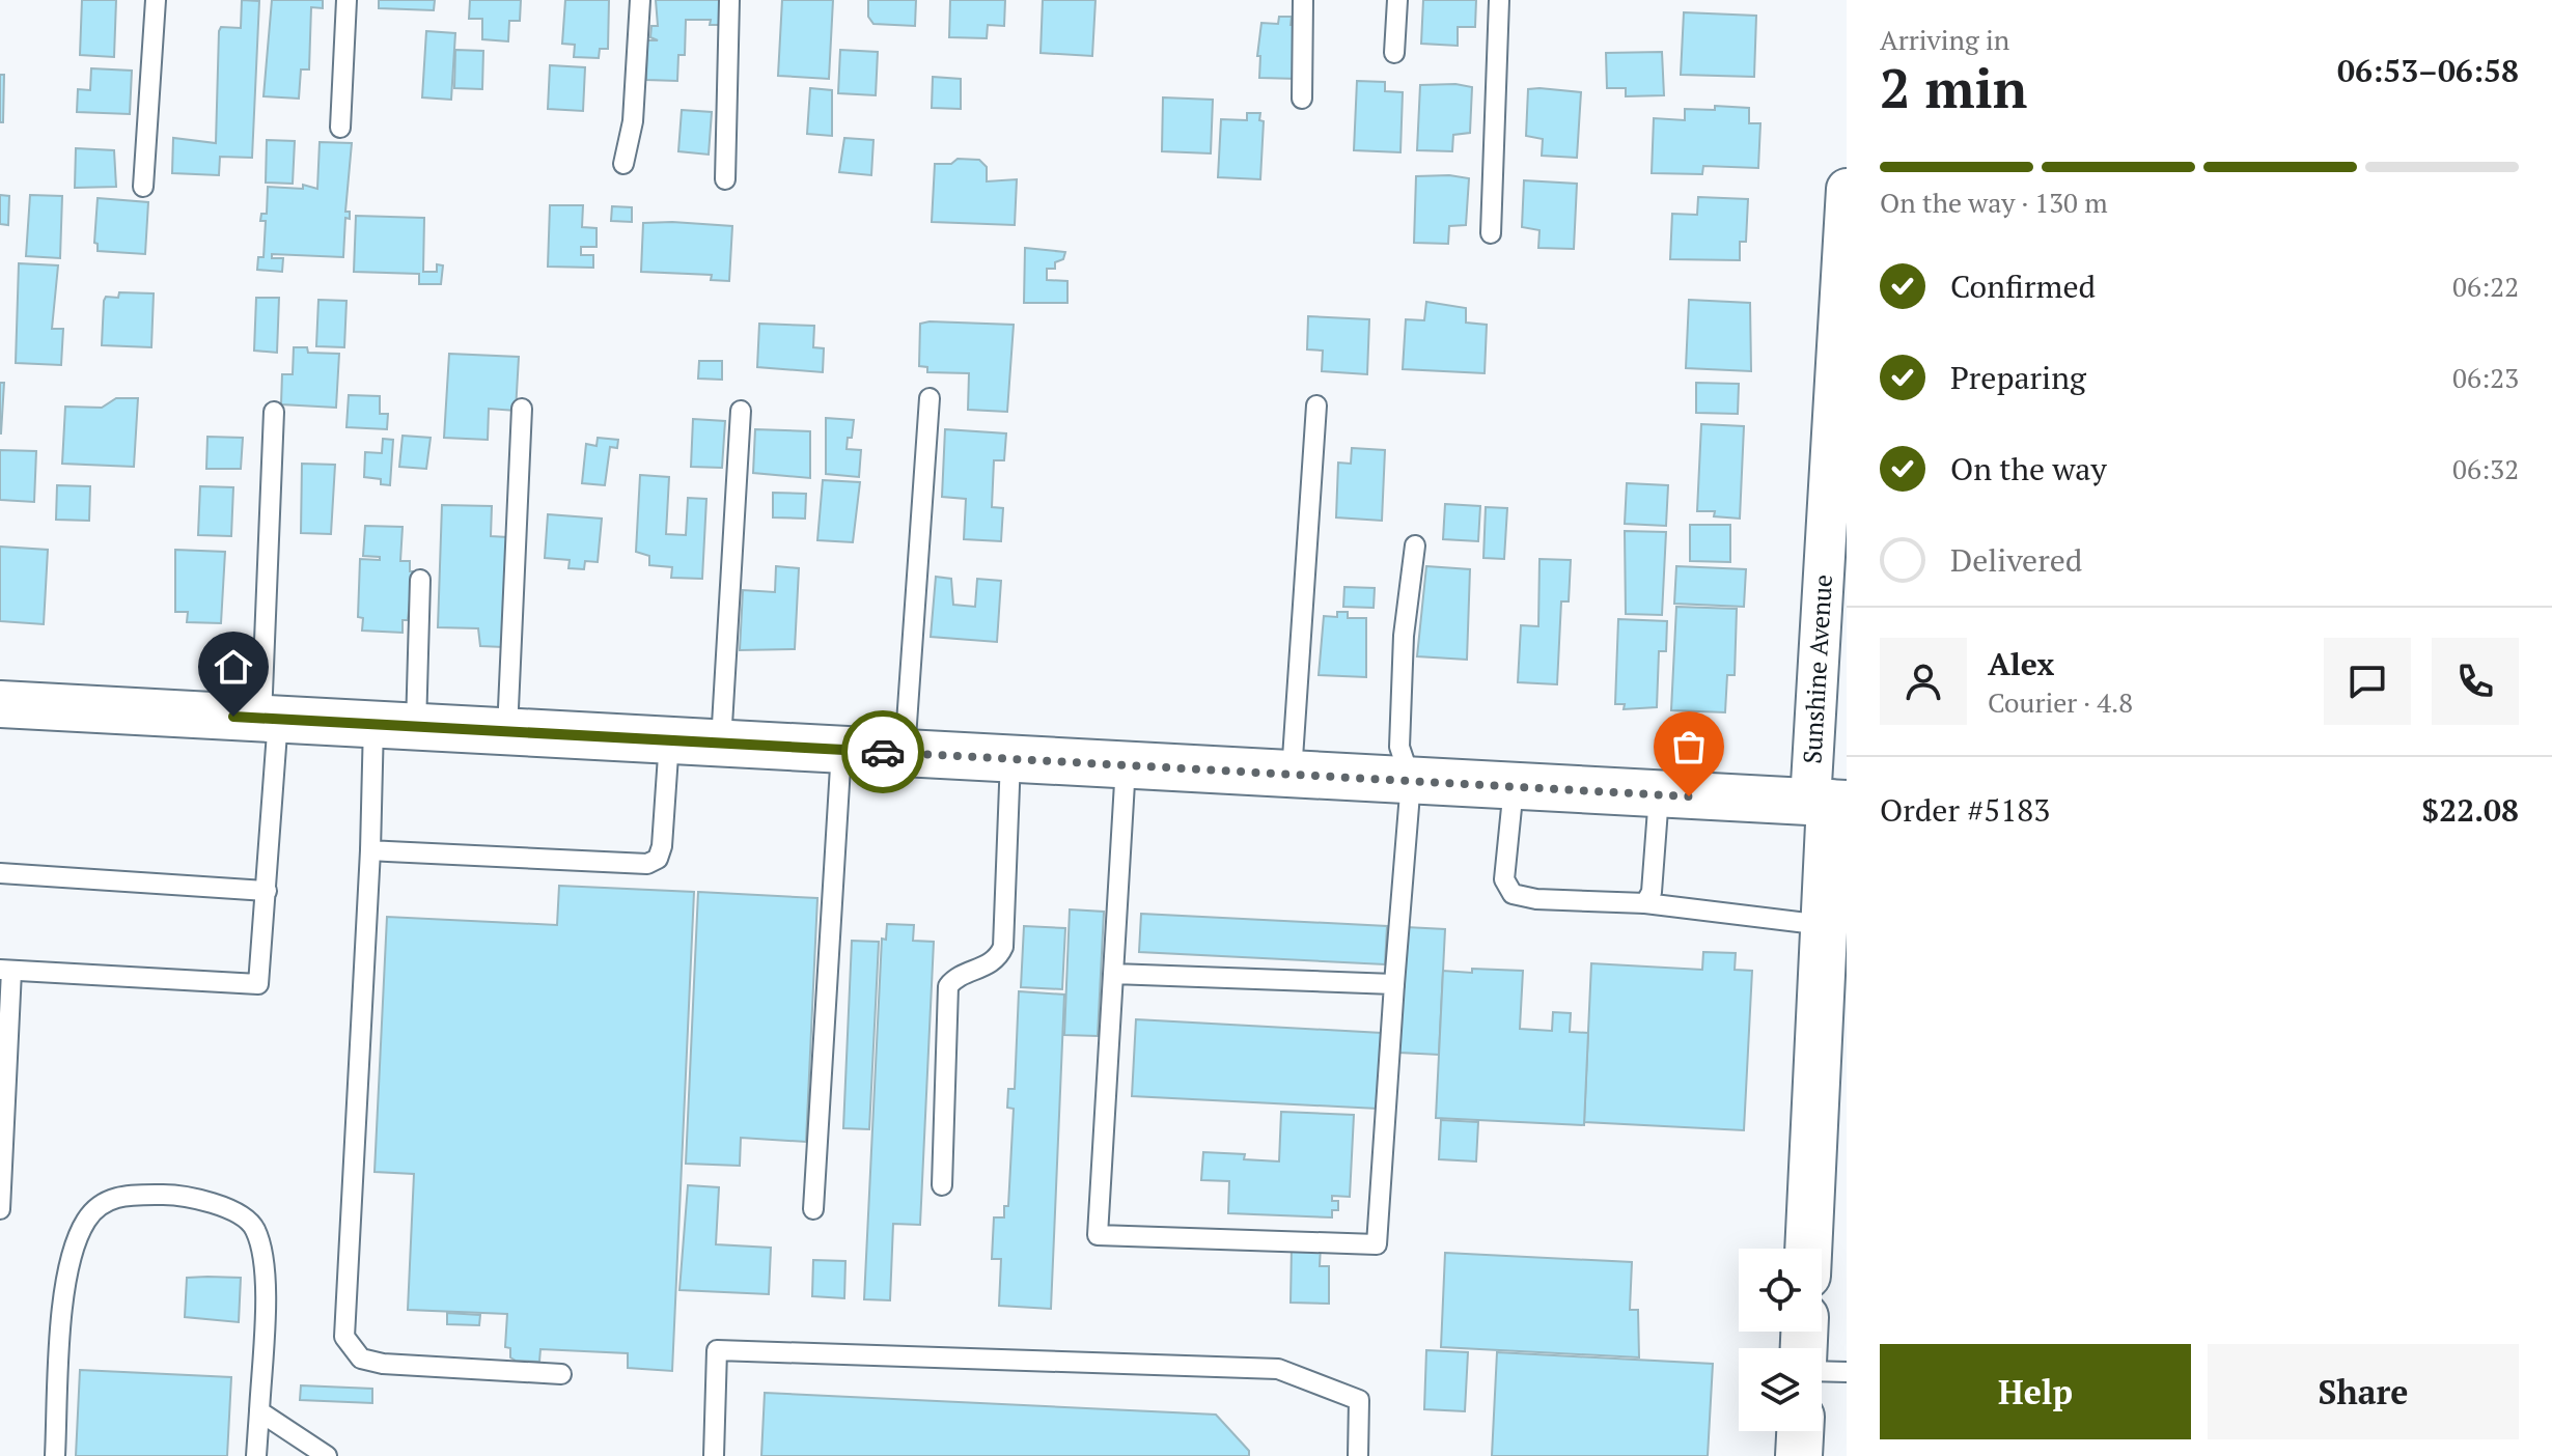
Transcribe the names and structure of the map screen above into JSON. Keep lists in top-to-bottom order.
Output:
{
  "streets": {
    "main road": ["Sunshine Avenue"]
  },
  "page": {
    "heading": ["2 min", "Arriving in", "06:53–06:58"],
    "panel": [
      "Alex",
      "Courier · 4.8",
      "Order #5183",
      "$22.08"
    ],
    "bar": "On the way · 130 m",
    "list": [
      ["Confirmed", "06:22"],
      ["Preparing", "06:23"],
      ["On the way", "06:32"],
      "Delivered"
    ],
    "buttons": ["Help", "Share"]
  }
}
